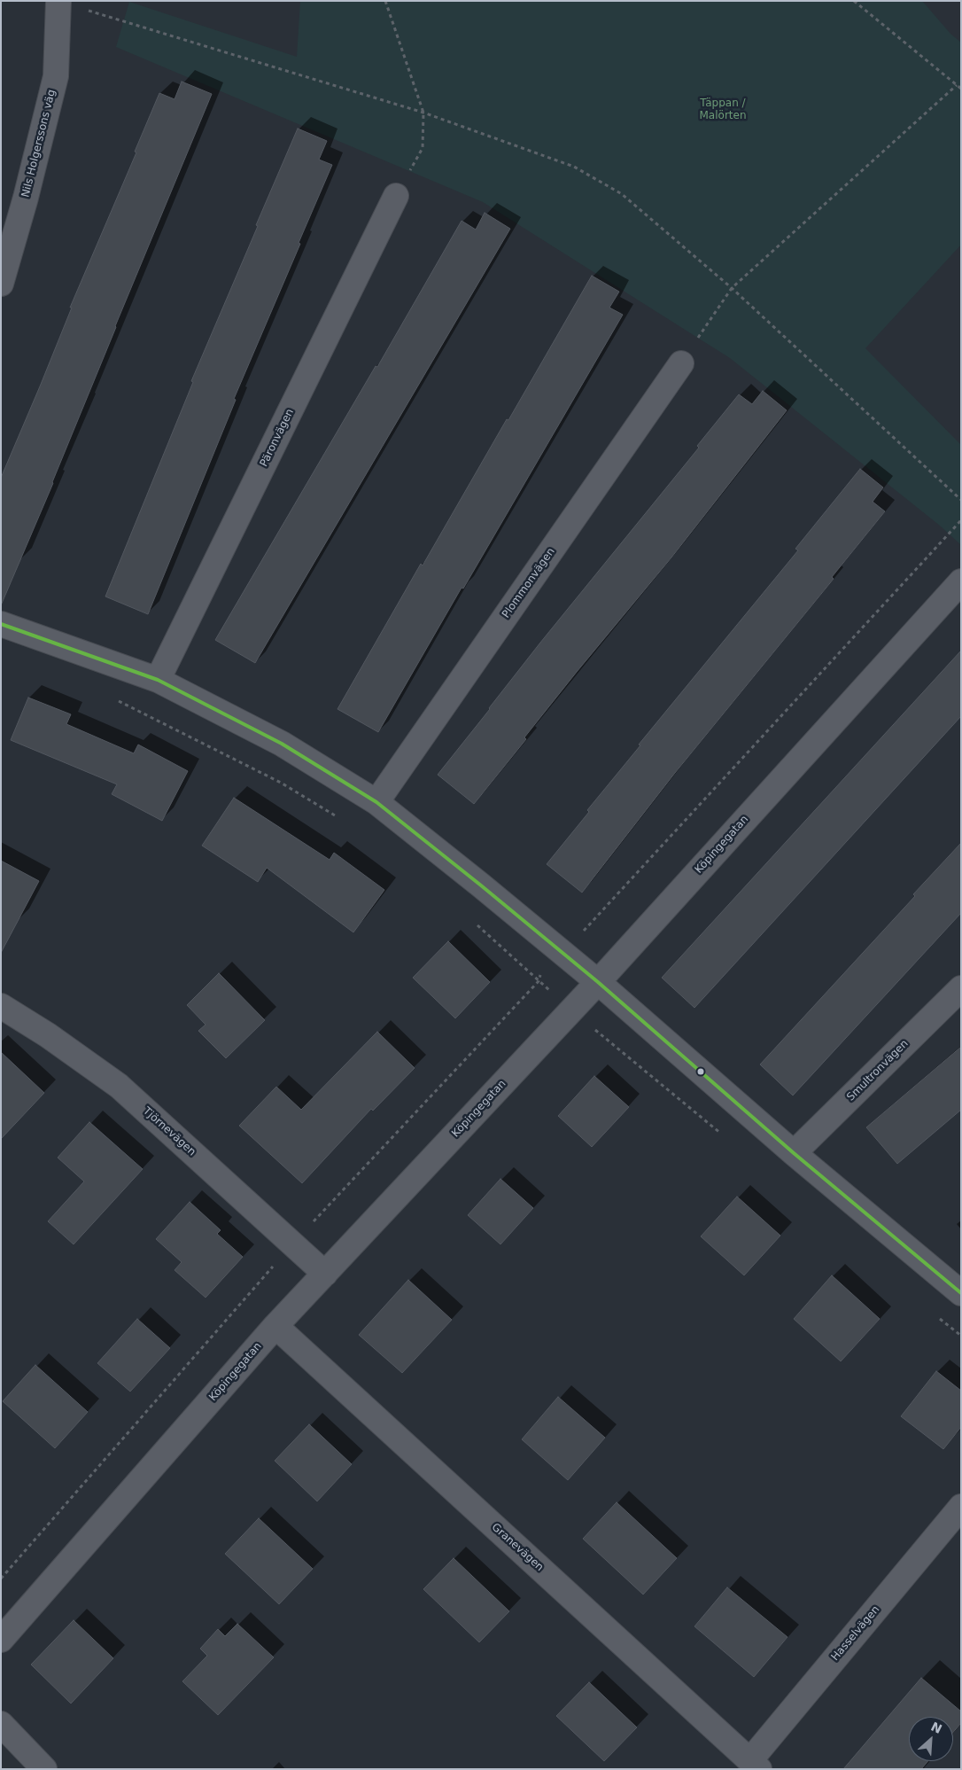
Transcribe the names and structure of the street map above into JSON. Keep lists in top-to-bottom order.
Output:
{
  "streets": {
    "street": [
      "Nils Holgerssons väg",
      "Päronvägen",
      "Plommonvägen",
      "Köpingegatan",
      "Smultronvägen",
      "Tjörnevägen",
      "Granevägen",
      "Hasselvägen"
    ]
  },
  "crossings": [
    ["Köpingegatan", "Tjörnevägen"],
    ["Köpingegatan", "Granevägen"],
    ["Granevägen", "Hasselvägen"]
  ],
  "parks": ["Täppan / Malörten"],
  "north": "top right"
}
